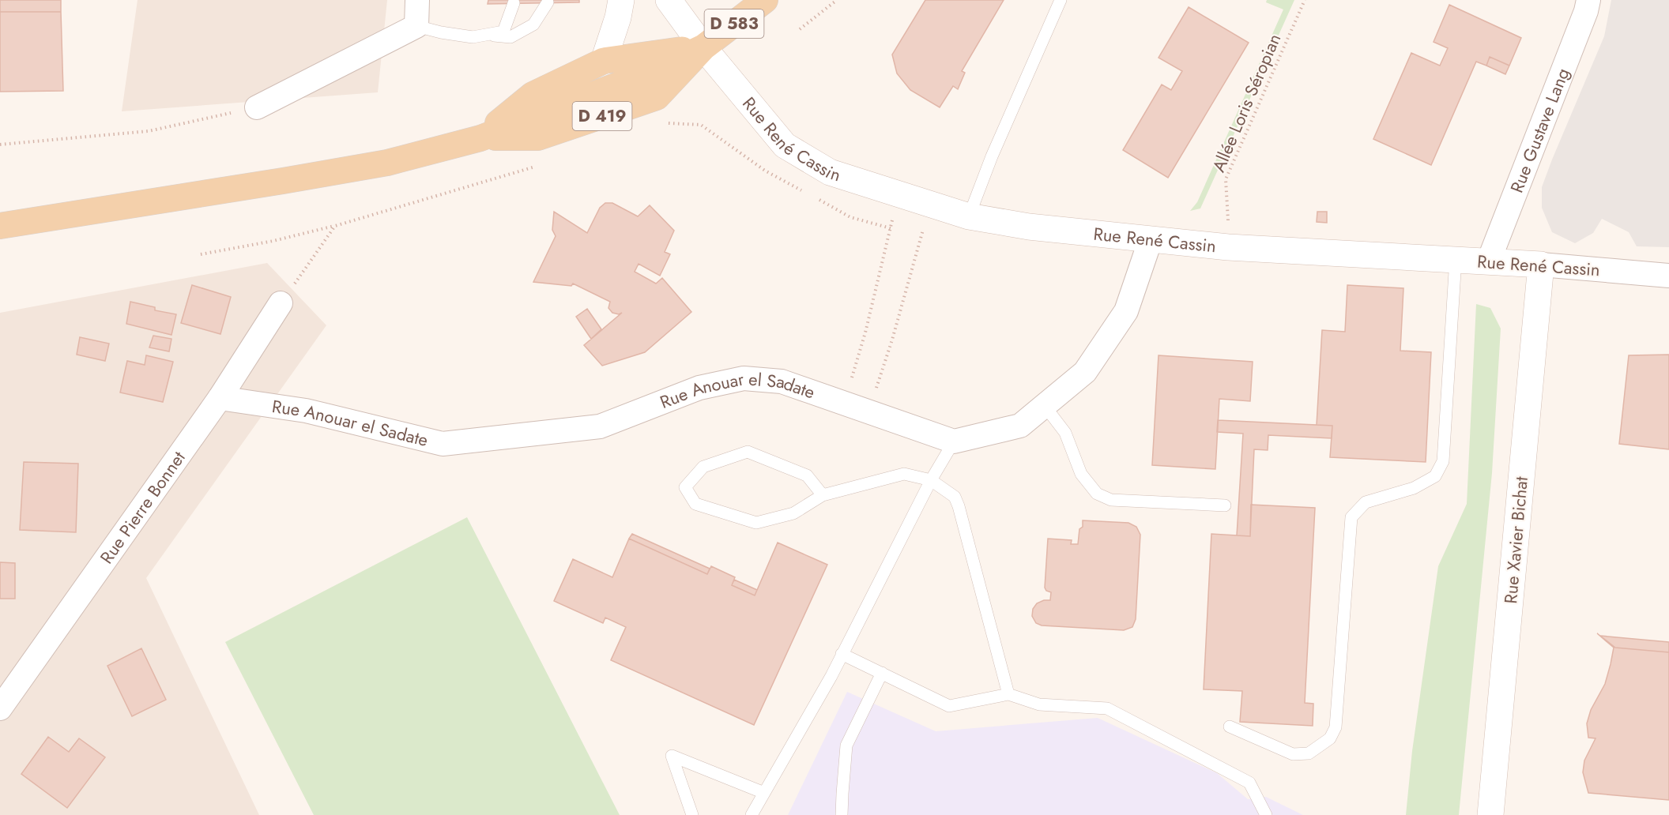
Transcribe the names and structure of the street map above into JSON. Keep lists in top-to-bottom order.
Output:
{
  "streets": {
    "main road": [
      "D 583",
      "D 419",
      "Rue René Cassin",
      "Rue Xavier Bichat"
    ],
    "street": ["Rue Gustave Lang", "Rue Anouar el Sadate", "Rue Pierre Bonnet"],
    "path": ["Allée Loris Séropian"]
  },
  "crossings": [
    ["D 583", "D 419"],
    ["D 583", "Rue René Cassin"],
    ["Allée Loris Séropian", "Rue René Cassin"],
    ["D 419", "Rue René Cassin"],
    ["Rue Gustave Lang", "Rue René Cassin"],
    ["Rue René Cassin", "Rue Xavier Bichat"],
    ["Rue Anouar el Sadate", "Rue Pierre Bonnet"]
  ]
}
